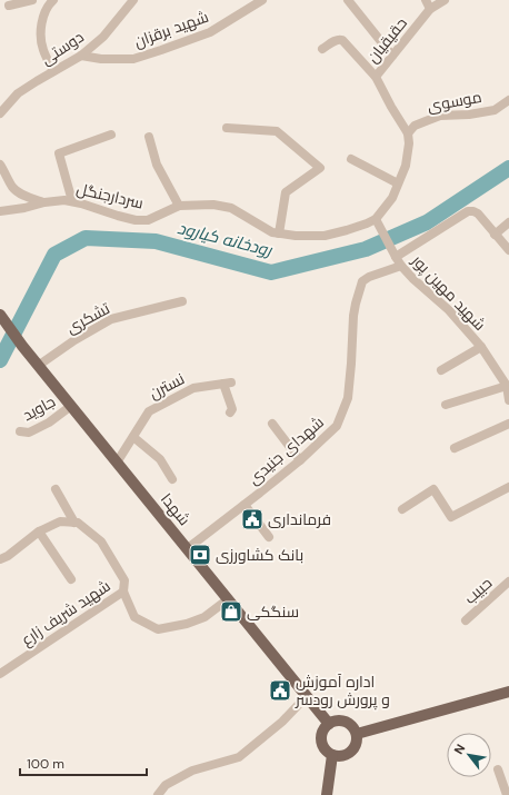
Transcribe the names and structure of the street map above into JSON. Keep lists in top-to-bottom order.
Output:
{
  "streets": {
    "main road": ["شهدا"],
    "street": [
      "شهید برقزان",
      "حقیقیان",
      "دوستی",
      "موسوی",
      "سردارجنگل",
      "شهید مهین پور",
      "تشکری",
      "نسترن",
      "جاوید",
      "شهدای جنیدی",
      "حبیب",
      "شهید شریف زارع"
    ]
  },
  "crossings": [
    ["شهید برقزان", "دوستی"],
    ["موسوی", "سردارجنگل"],
    ["سردارجنگل", "شهید مهین پور"],
    ["شهید مهین پور", "شهدای جنیدی"],
    ["تشکری", "شهدا"],
    ["نسترن", "شهدا"],
    ["جاوید", "شهدا"],
    ["شهدای جنیدی", "شهدا"]
  ],
  "water": ["رودخانه کیارود"],
  "places": {
    "public building": ["فرماندارى", "اداره آموزش و پرورش رودسر"],
    "bank": ["بانک کشاورزى"],
    "shop": ["سنگکى"]
  },
  "scale_bar": "100 m",
  "north": "top left"
}
